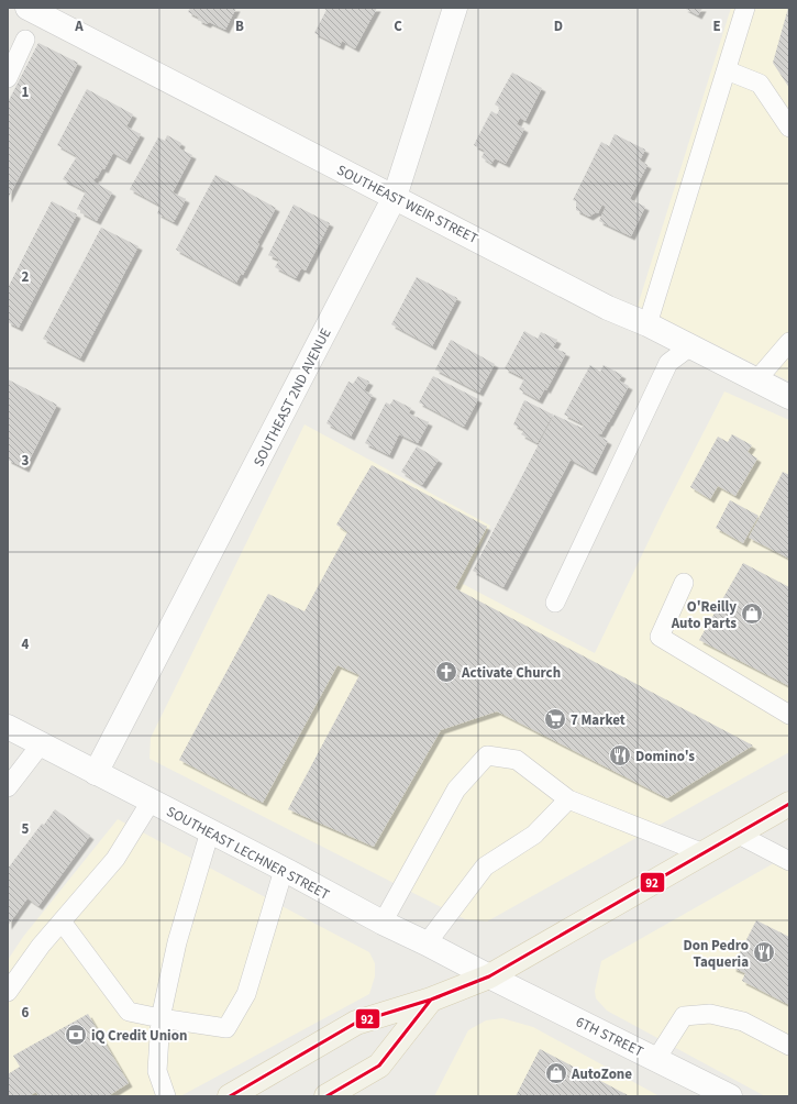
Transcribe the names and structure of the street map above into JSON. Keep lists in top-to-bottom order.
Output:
{
  "streets": {
    "street": [
      "SOUTHEAST WEIR STREET",
      "SOUTHEAST 2ND AVENUE",
      "SOUTHEAST LECHNER STREET",
      "6TH STREET"
    ]
  },
  "crossings": [
    ["SOUTHEAST WEIR STREET", "SOUTHEAST 2ND AVENUE"],
    ["SOUTHEAST 2ND AVENUE", "SOUTHEAST LECHNER STREET"],
    ["SOUTHEAST LECHNER STREET", "6TH STREET"]
  ],
  "places": {
    "shop": ["O'Reilly Auto Parts", "AutoZone"],
    "church": ["Activate Church"],
    "supermarket": ["7 Market"],
    "restaurant": ["Domino's", "Don Pedro Taqueria"],
    "bank": ["iQ Credit Union"]
  },
  "lines": ["transit line 92"],
  "grid": {
    "columns": [
      "A",
      "B",
      "C",
      "D",
      "E"
    ],
    "rows": [
      "1",
      "2",
      "3",
      "4",
      "5",
      "6"
    ]
  }
}
